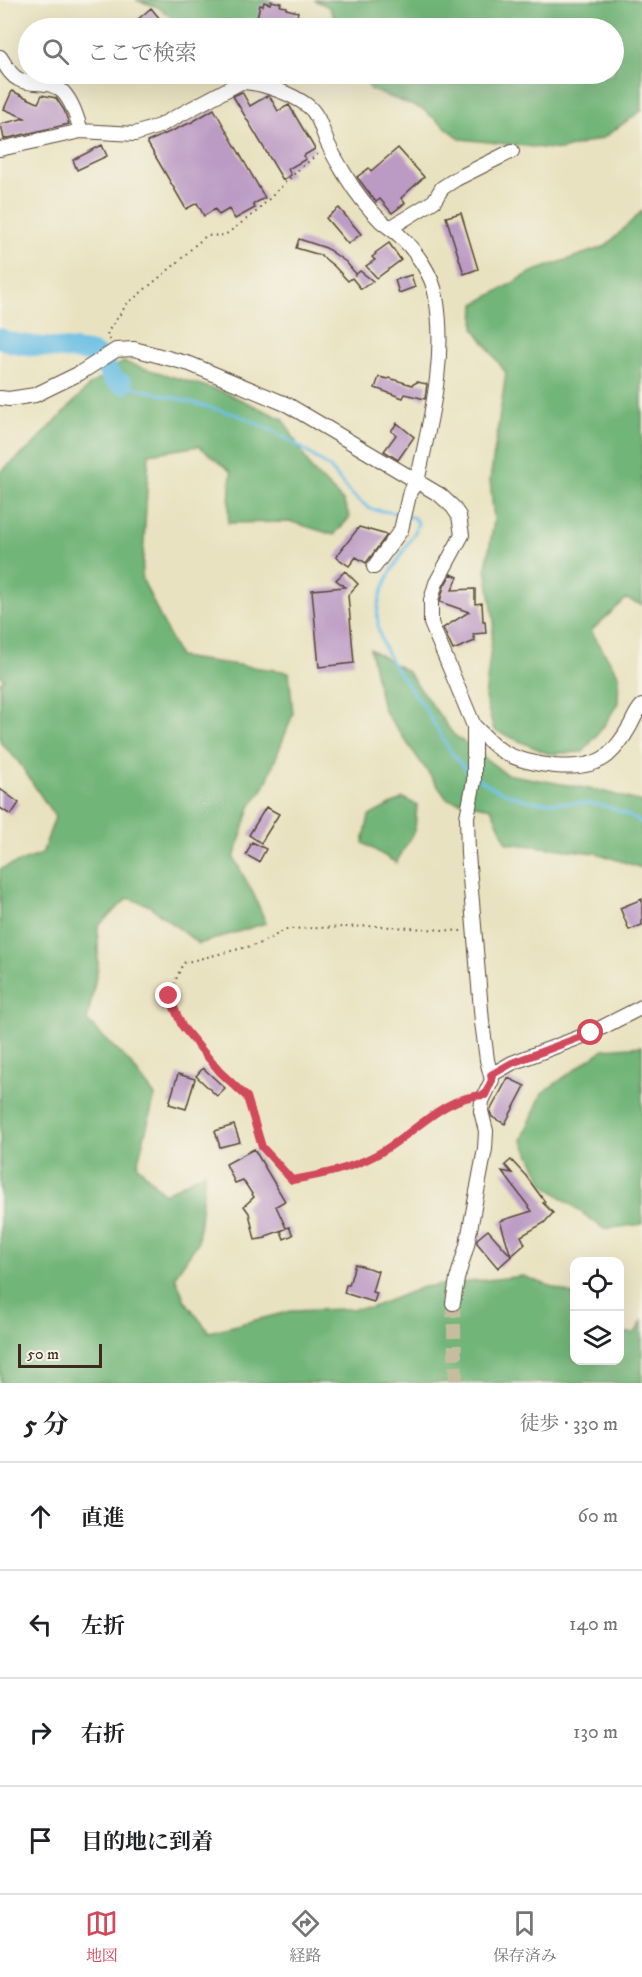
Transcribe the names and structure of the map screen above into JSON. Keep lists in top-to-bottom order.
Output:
{
  "scale_bar": "50 m",
  "page": {
    "search": "ここで検索",
    "scale": "50 m",
    "heading": ["5 分", "徒歩 · 330 m"],
    "list": [
      ["直進", "60 m"],
      ["左折", "140 m"],
      ["右折", "130 m"],
      "目的地に到着"
    ],
    "nav": ["地図", "経路", "保存済み"]
  }
}
